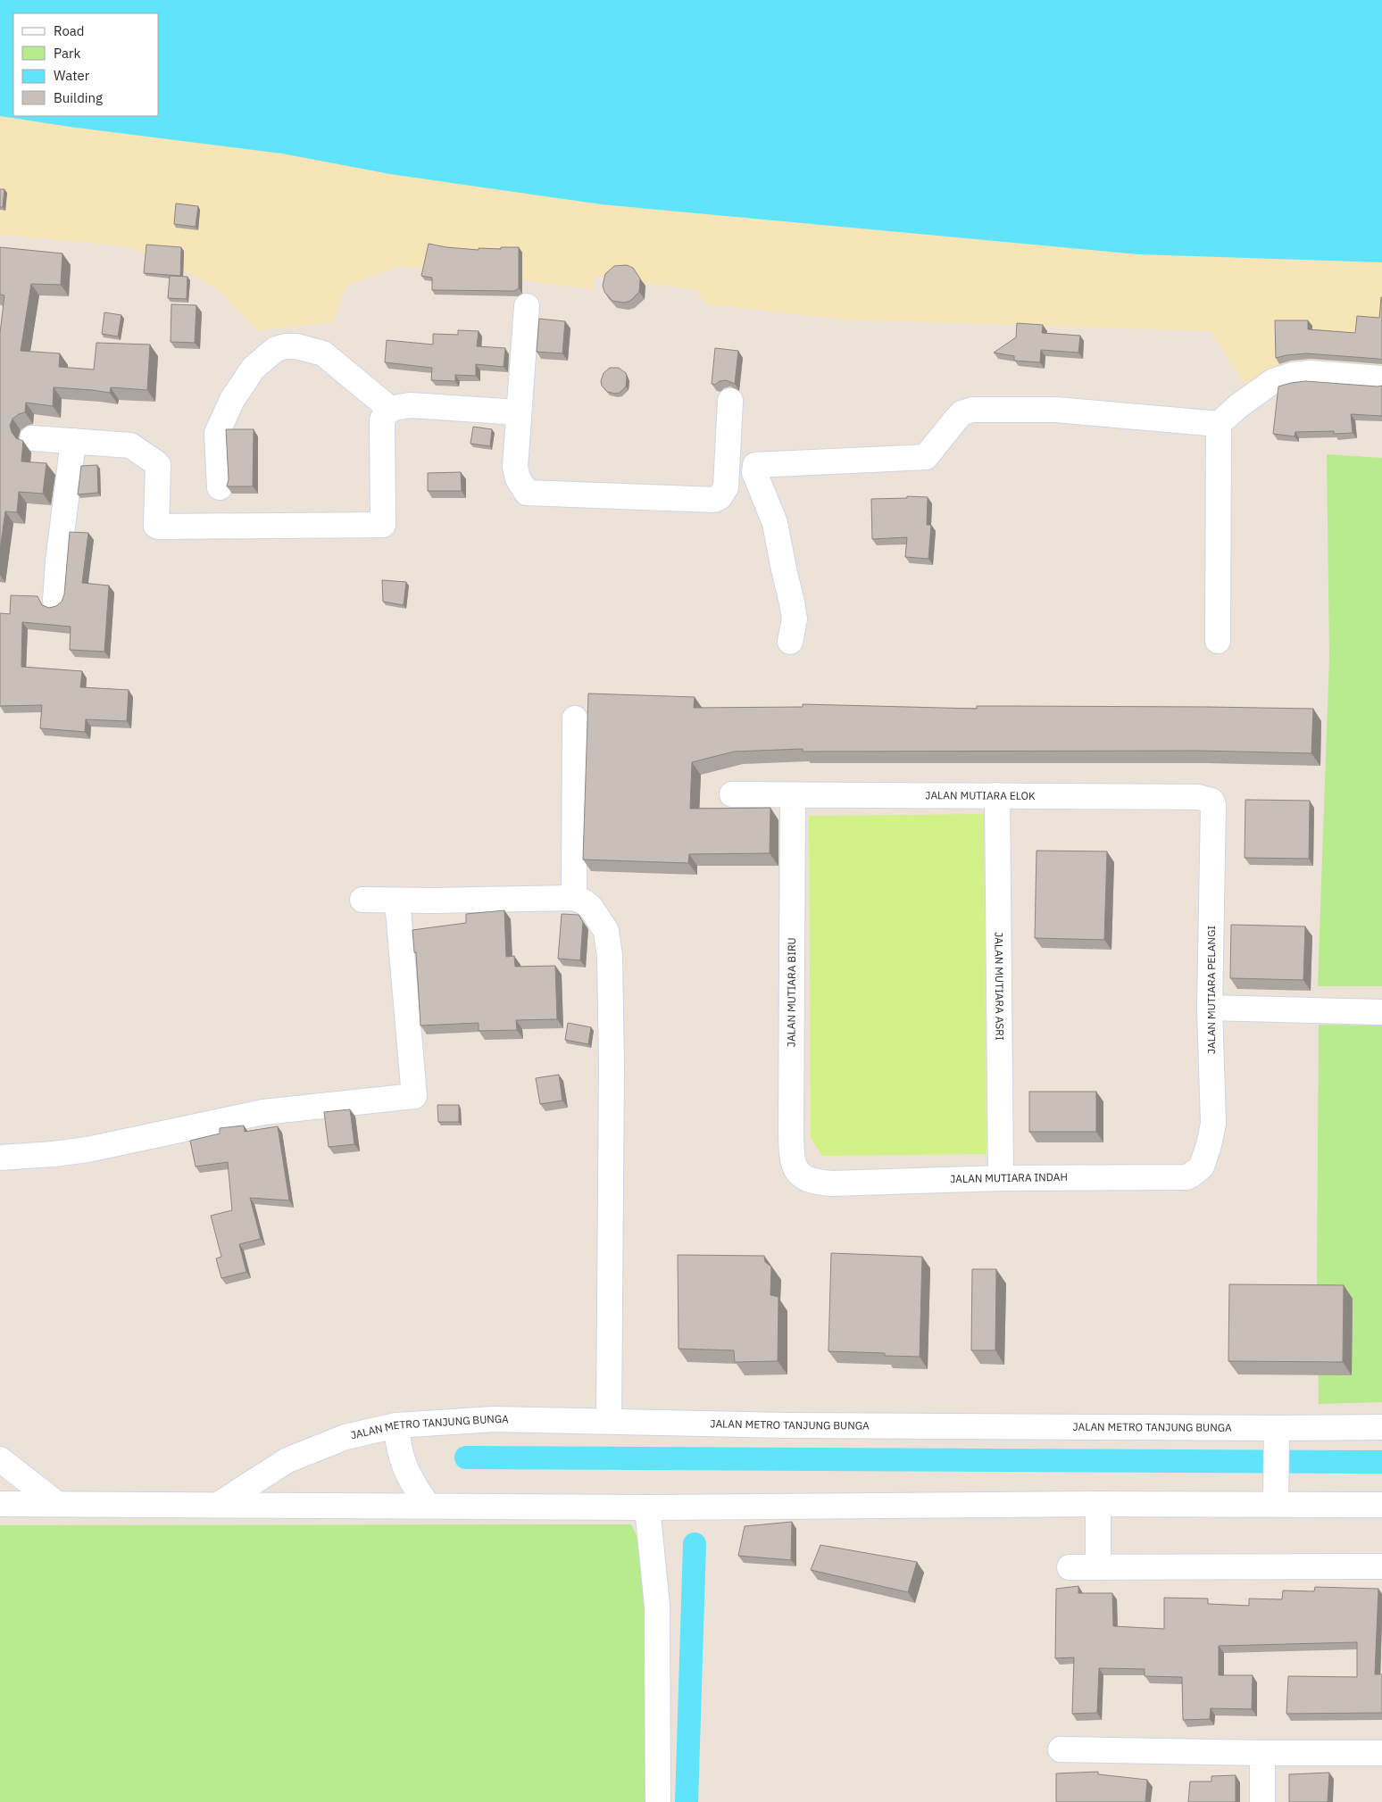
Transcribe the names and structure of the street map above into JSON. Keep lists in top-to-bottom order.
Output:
{
  "streets": {
    "street": [
      "JALAN MUTIARA ELOK",
      "JALAN MUTIARA ASRI",
      "JALAN MUTIARA PELANGI",
      "JALAN MUTIARA BIRU",
      "JALAN MUTIARA INDAH",
      "JALAN METRO TANJUNG BUNGA"
    ]
  },
  "crossings": [
    ["JALAN MUTIARA ELOK", "JALAN MUTIARA ASRI"],
    ["JALAN MUTIARA ELOK", "JALAN MUTIARA PELANGI"],
    ["JALAN MUTIARA ELOK", "JALAN MUTIARA BIRU"],
    ["JALAN MUTIARA ASRI", "JALAN MUTIARA INDAH"],
    ["JALAN MUTIARA PELANGI", "JALAN MUTIARA INDAH"],
    ["JALAN MUTIARA BIRU", "JALAN MUTIARA INDAH"]
  ],
  "legend": [
    "Road",
    "Park",
    "Water",
    "Building"
  ]
}
